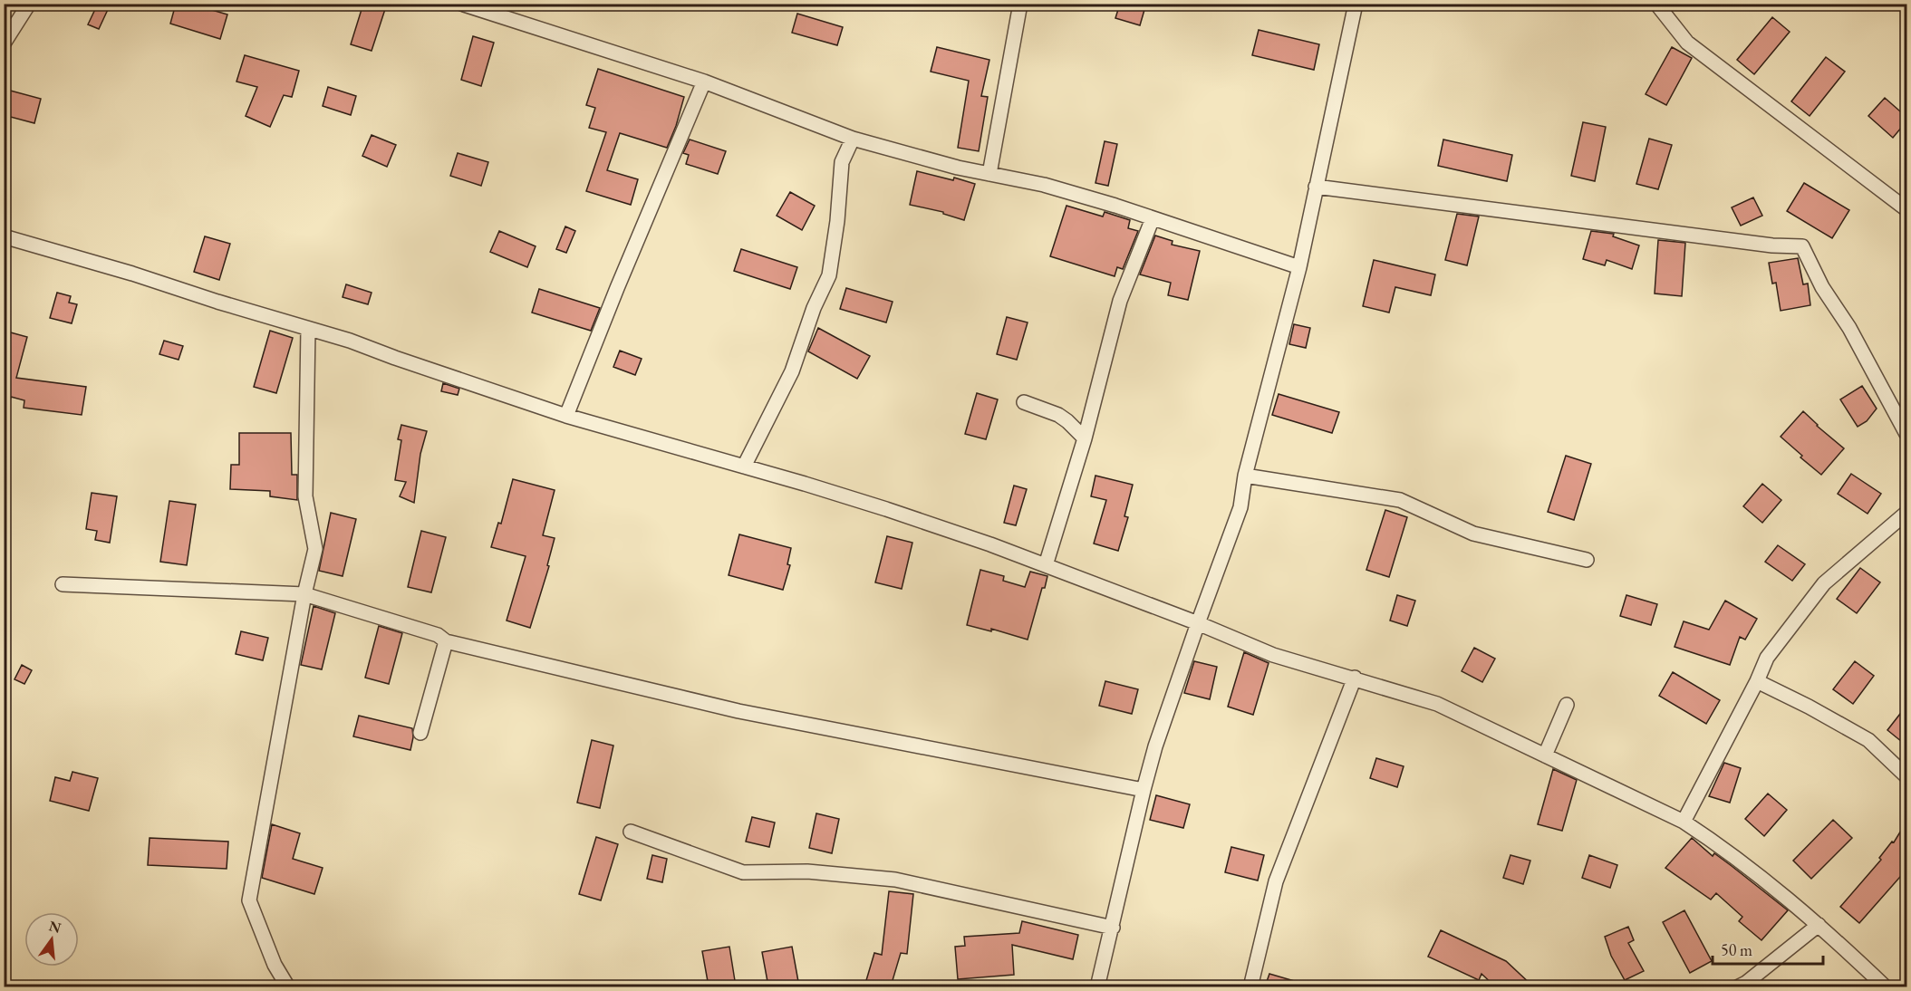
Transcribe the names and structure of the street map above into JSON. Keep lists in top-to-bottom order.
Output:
{
  "scale_bar": "50 m",
  "north": "top"
}
